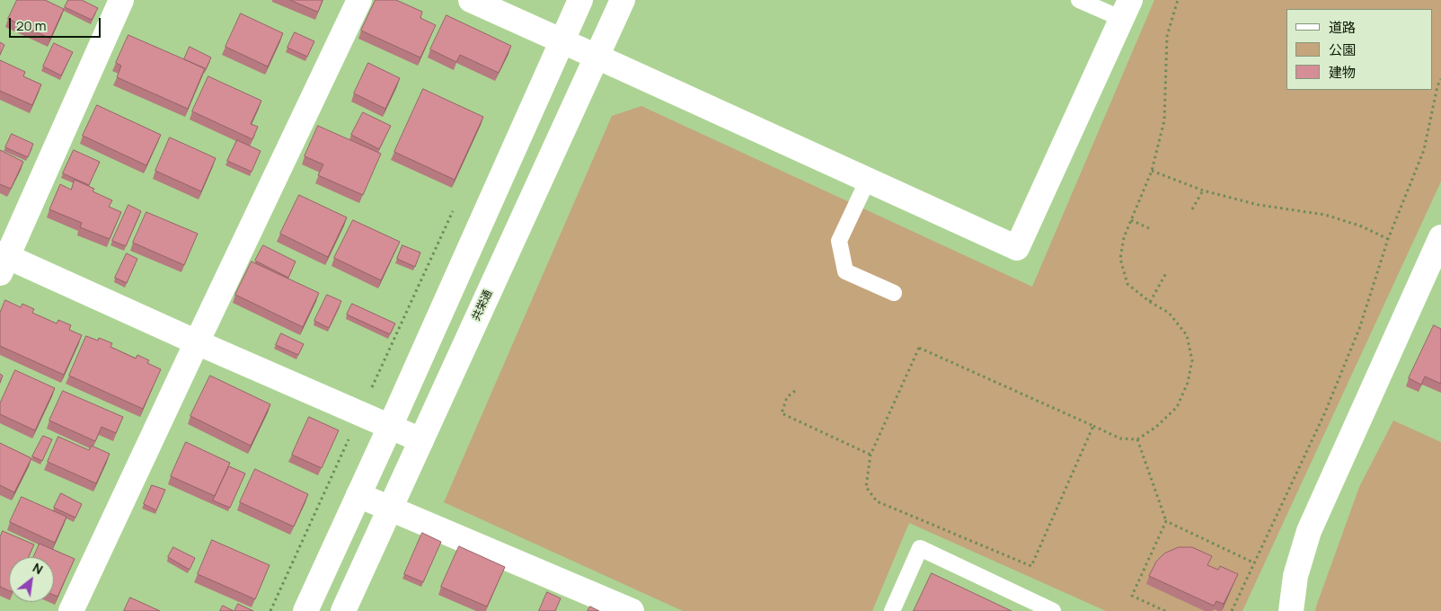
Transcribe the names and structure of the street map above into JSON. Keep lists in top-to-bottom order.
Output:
{
  "streets": {
    "street": ["共栄通"]
  },
  "legend": ["道路", "公園", "建物"],
  "scale_bar": "20 m",
  "north": "top right"
}
